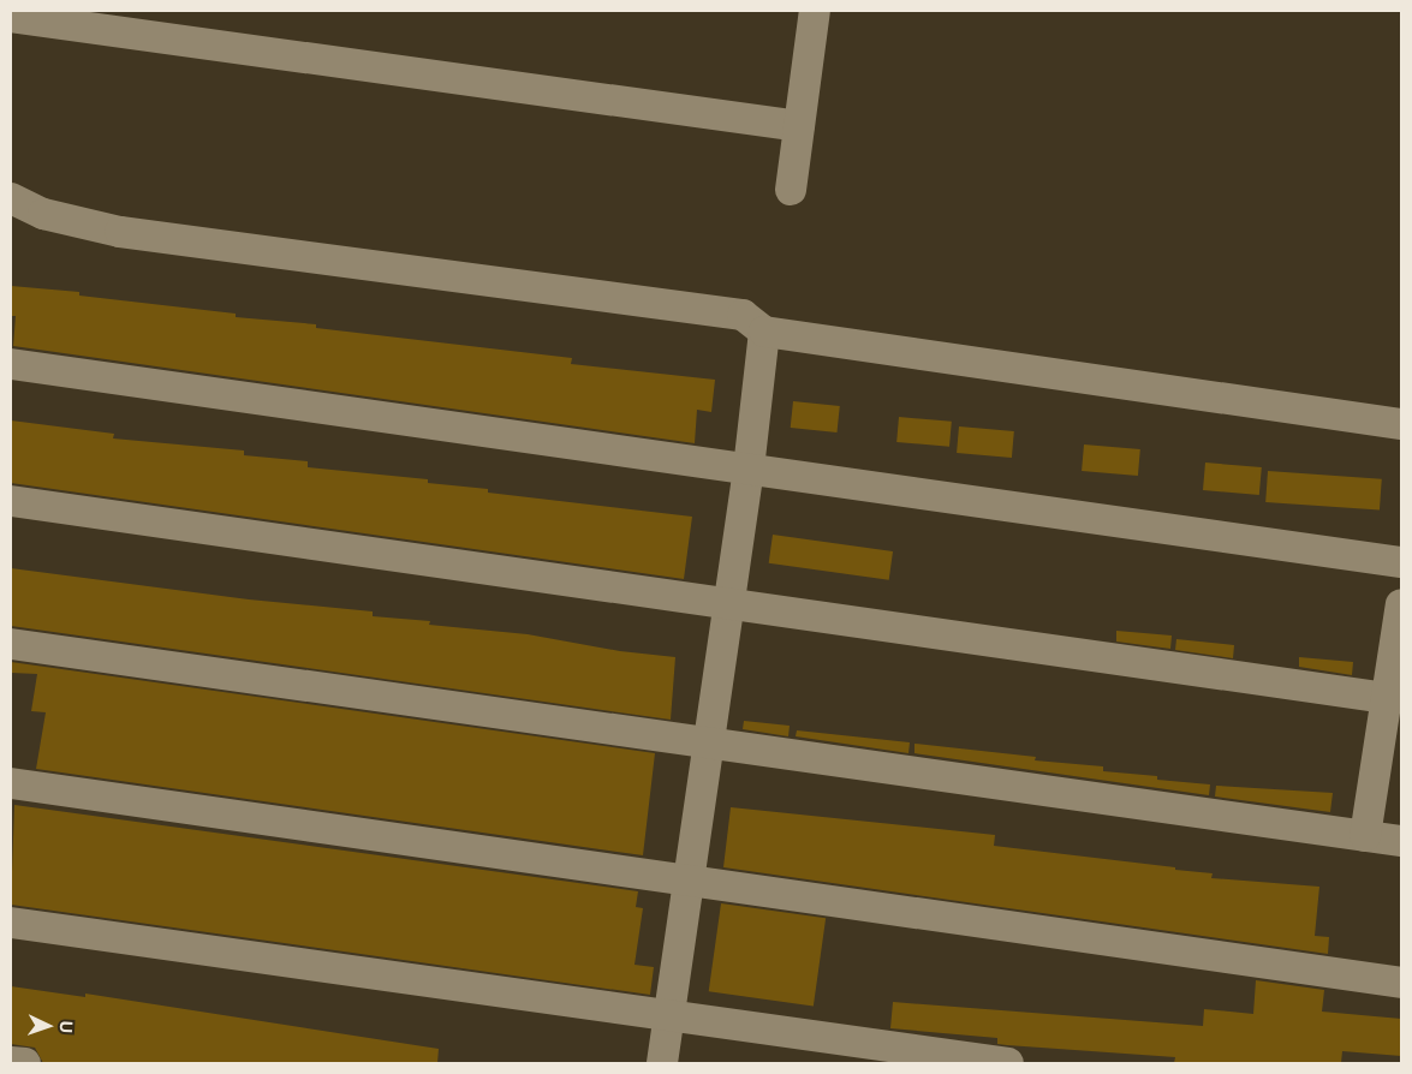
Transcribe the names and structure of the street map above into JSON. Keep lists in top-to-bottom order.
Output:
{
  "north": "right"
}
